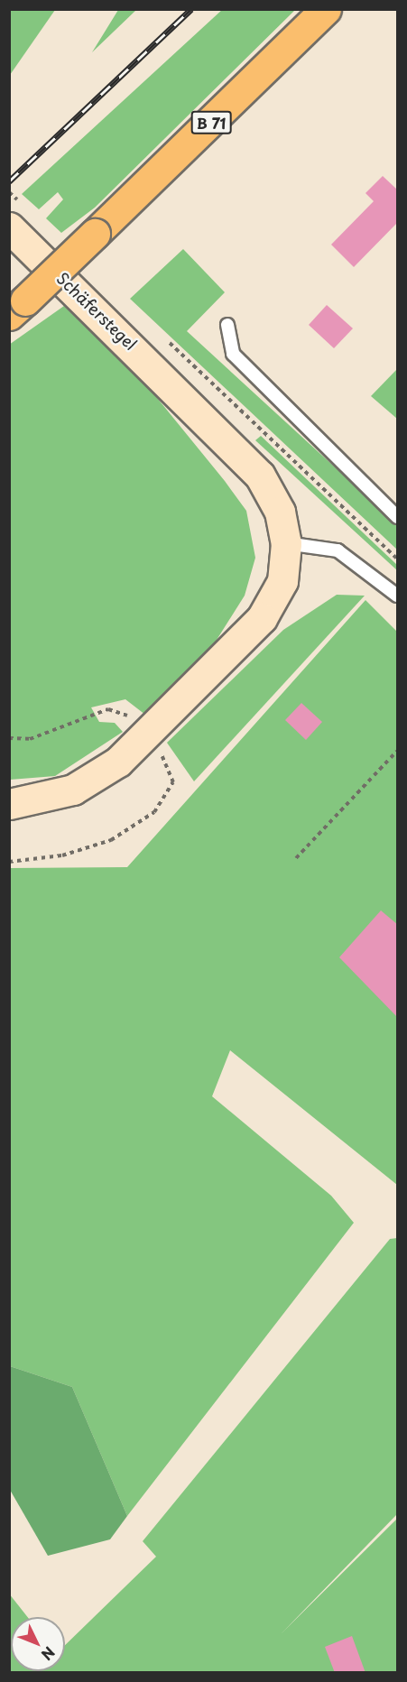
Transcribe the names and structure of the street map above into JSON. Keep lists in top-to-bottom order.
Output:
{
  "streets": {
    "main road": ["B 71", "Schäferstegel"]
  },
  "north": "bottom right"
}
